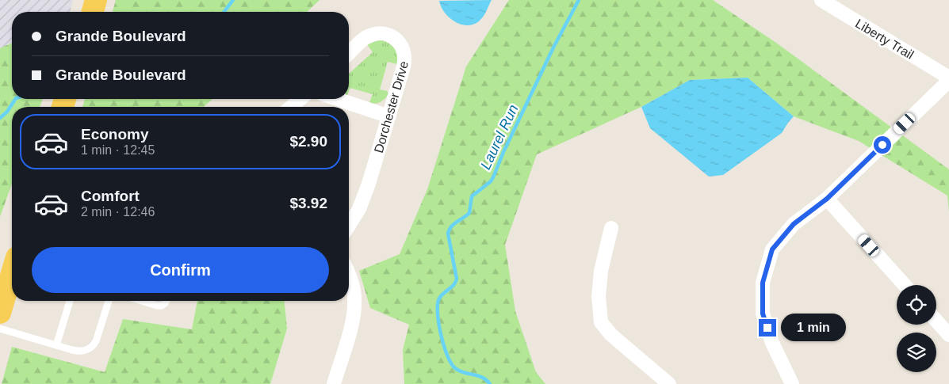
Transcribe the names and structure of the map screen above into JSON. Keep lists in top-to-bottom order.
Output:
{
  "streets": {
    "street": ["Liberty Trail", "Dorchester Drive"]
  },
  "water": ["Laurel Run"],
  "page": {
    "banner": ["Grande Boulevard", "Grande Boulevard"],
    "list": [
      {
        "name": "Economy",
        "note": "1 min · 12:45",
        "value": "$2.90"
      },
      {
        "name": "Comfort",
        "note": "2 min · 12:46",
        "value": "$3.92"
      }
    ],
    "buttons": "Confirm",
    "bubble": "1 min"
  }
}
